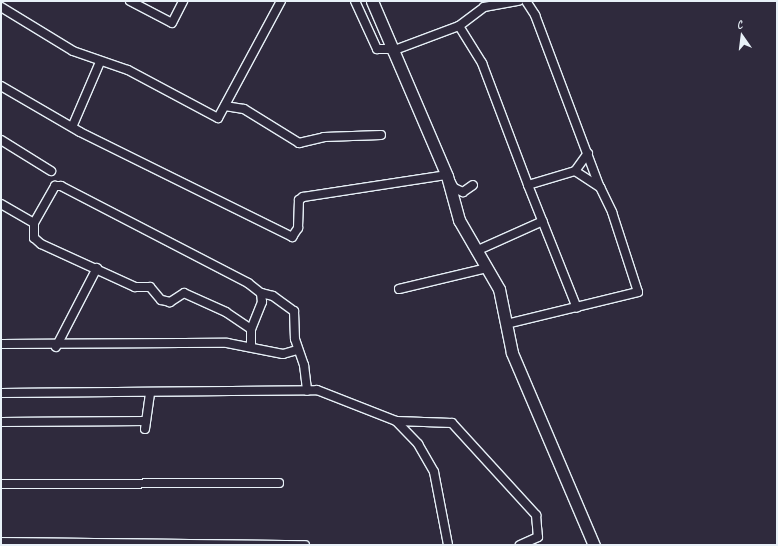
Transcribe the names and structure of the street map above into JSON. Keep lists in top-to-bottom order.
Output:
{
  "north": "top"
}
